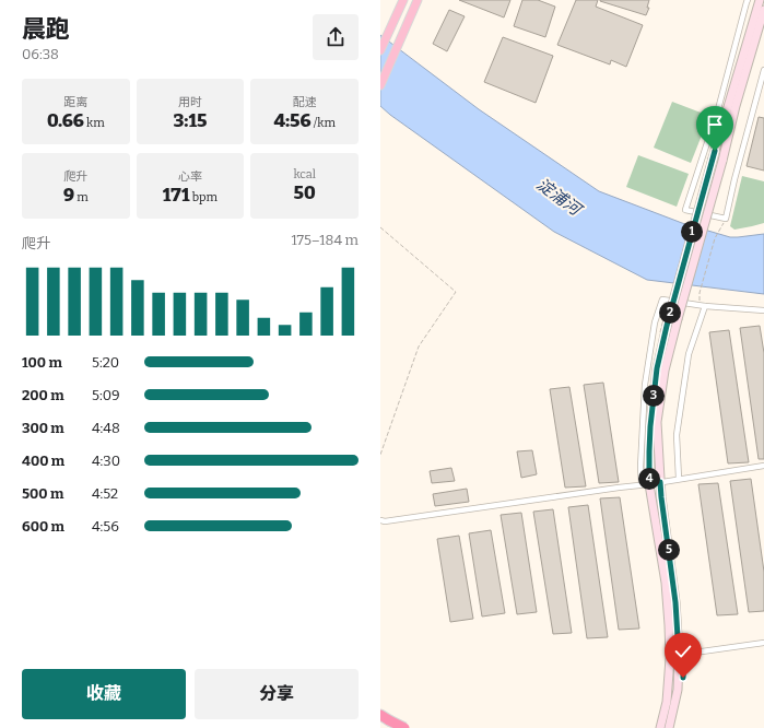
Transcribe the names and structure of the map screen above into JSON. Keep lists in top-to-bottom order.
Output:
{
  "water": ["淀浦河"],
  "page": {
    "heading": ["晨跑", "06:38"],
    "stats": [
      ["距离", "0.66 km"],
      ["用时", "3:15"],
      ["配速", "4:56 /km"],
      ["爬升", "9 m"],
      ["心率", "171 bpm"],
      ["kcal", "50"]
    ],
    "pins": [
      "1",
      "2",
      "3",
      "4",
      "5"
    ],
    "chart": ["爬升", "175–184 m"],
    "list": [
      {
        "name": "100 m",
        "note": "5:20"
      },
      {
        "name": "200 m",
        "note": "5:09"
      },
      {
        "name": "300 m",
        "note": "4:48"
      },
      {
        "name": "400 m",
        "note": "4:30"
      },
      {
        "name": "500 m",
        "note": "4:52"
      },
      {
        "name": "600 m",
        "note": "4:56"
      }
    ],
    "buttons": ["收藏", "分享"]
  }
}
